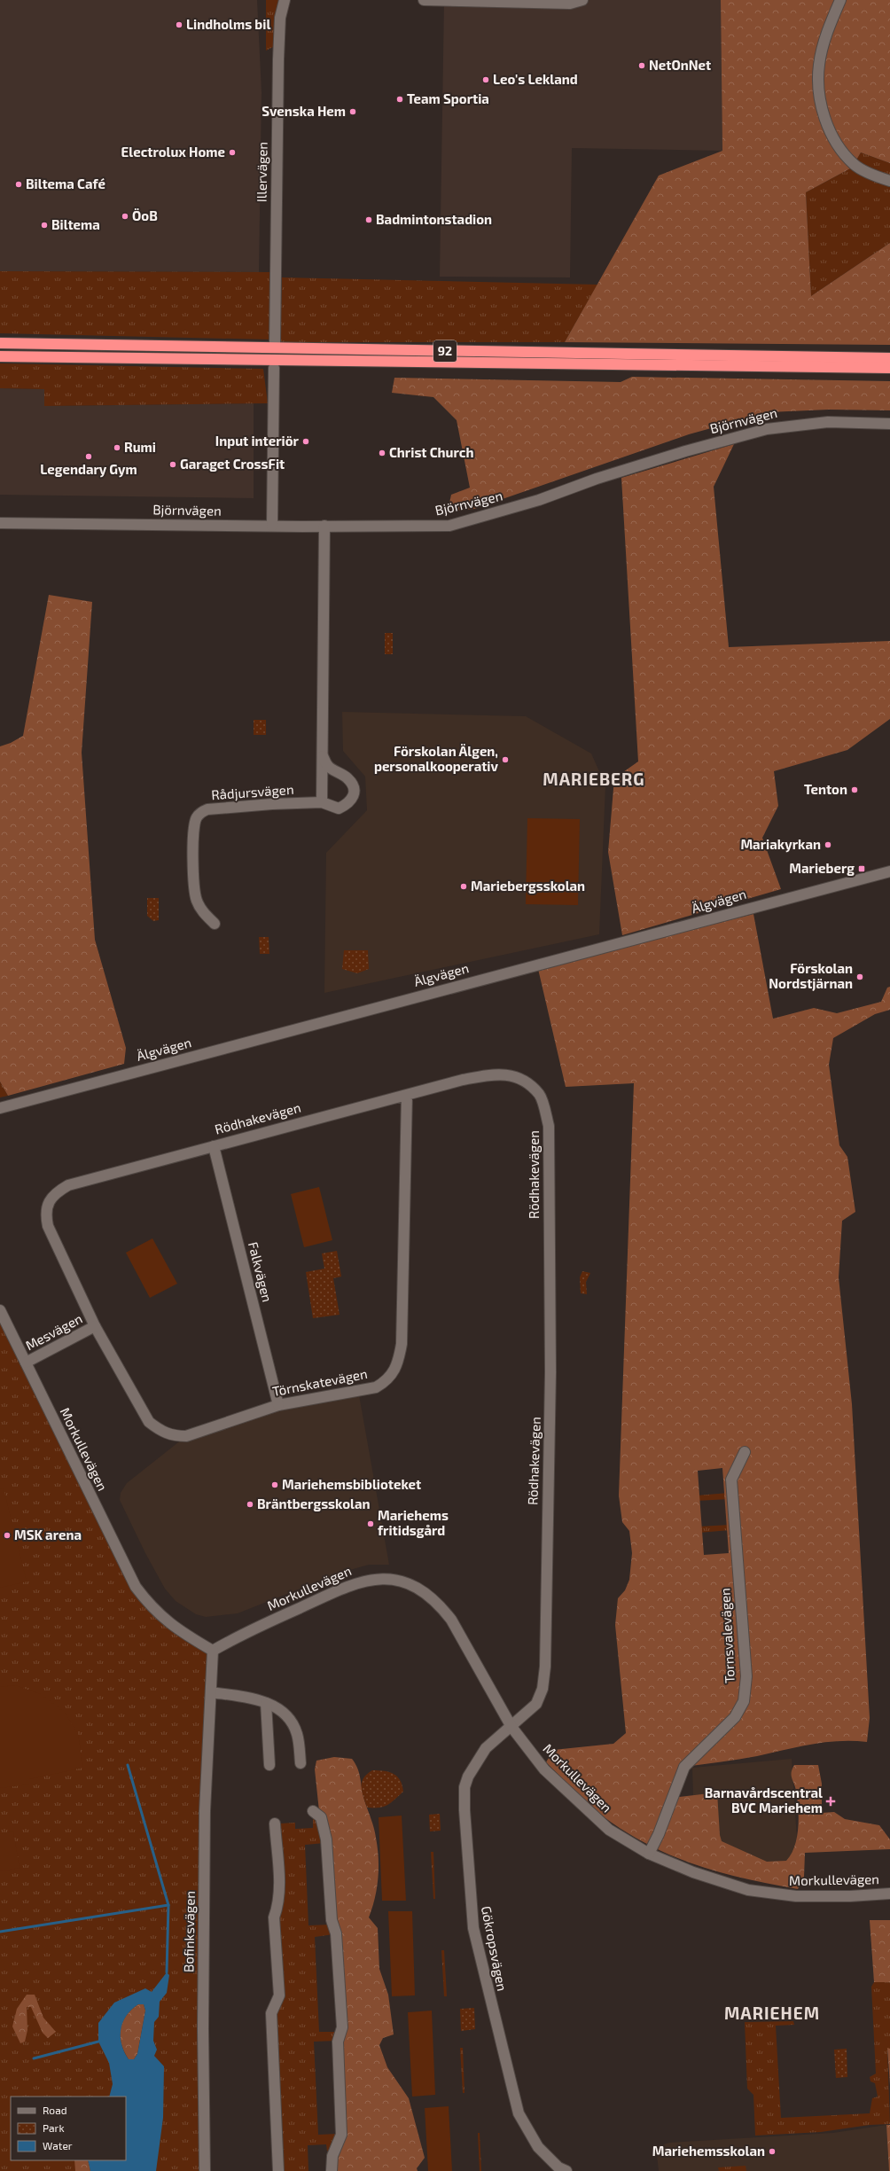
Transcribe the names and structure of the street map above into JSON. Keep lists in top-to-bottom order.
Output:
{
  "streets": {
    "highway": ["92"],
    "street": [
      "Illervägen",
      "Björnvägen",
      "Rådjursvägen",
      "Älgvägen",
      "Rödhakevägen",
      "Falkvägen",
      "Mesvägen",
      "Törnskatevägen",
      "Morkullevägen",
      "Tornsvalevägen",
      "Bofinksvägen",
      "Gökropsvägen"
    ]
  },
  "crossings": [
    ["Rödhakevägen", "Falkvägen"],
    ["Rödhakevägen", "Mesvägen"],
    ["Rödhakevägen", "Törnskatevägen"],
    ["Rödhakevägen", "Morkullevägen"],
    ["Rödhakevägen", "Gökropsvägen"],
    ["Falkvägen", "Törnskatevägen"],
    ["Mesvägen", "Törnskatevägen"],
    ["Mesvägen", "Morkullevägen"],
    ["Morkullevägen", "Tornsvalevägen"],
    ["Morkullevägen", "Bofinksvägen"],
    ["Morkullevägen", "Gökropsvägen"]
  ],
  "districts": ["MARIEBERG", "MARIEHEM"],
  "places": {
    "other": [
      "Lindholms bil",
      "NetOnNet",
      "Leo's Lekland",
      "Team Sportia",
      "Svenska Hem",
      "Electrolux Home",
      "Biltema Café",
      "ÖoB",
      "Badmintonstadion",
      "Biltema",
      "Input interiör",
      "Rumi",
      "Christ Church",
      "Legendary Gym",
      "Garaget CrossFit",
      "Förskolan Älgen, personalkooperativ",
      "Tenton",
      "Mariakyrkan",
      "Mariebergsskolan",
      "Förskolan Nordstjärnan",
      "Mariehemsbiblioteket",
      "Bräntbergsskolan",
      "Mariehems fritidsgård",
      "MSK arena",
      "Mariehemsskolan"
    ],
    "transit": ["Marieberg"],
    "health": ["Barnavårdscentral BVC Mariehem"]
  },
  "legend": ["Road", "Park", "Water"]
}
